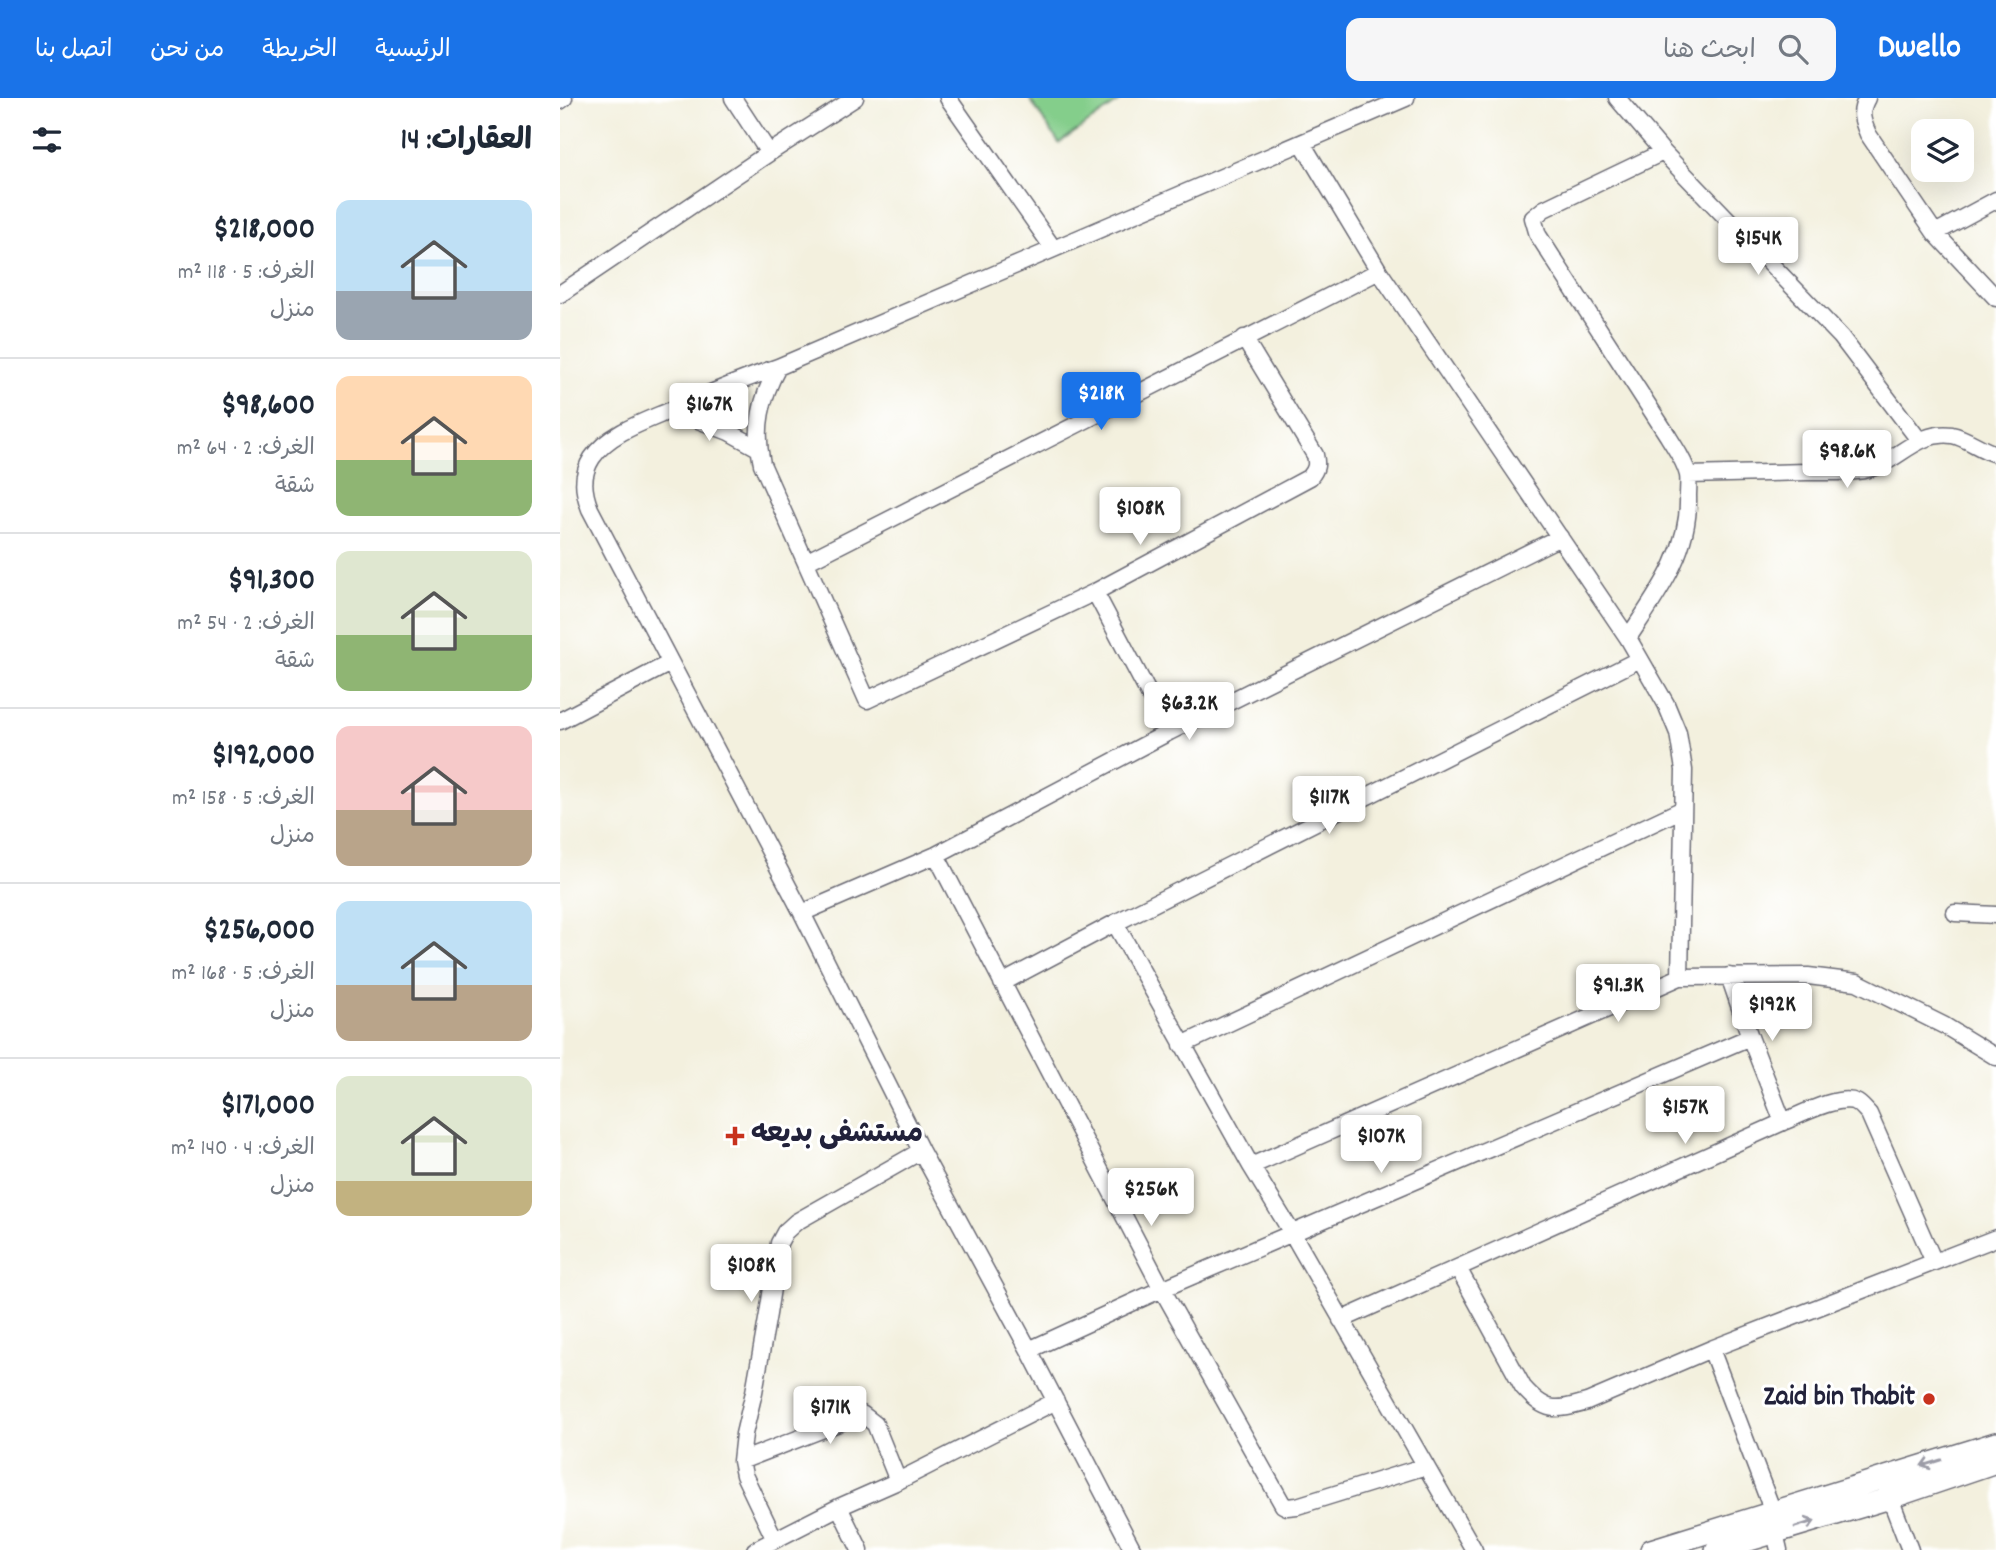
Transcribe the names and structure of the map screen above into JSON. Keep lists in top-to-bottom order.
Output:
{
  "places": {
    "health": ["مستشفى بديعه"],
    "other": ["Zaid bin Thabit"]
  },
  "page": {
    "header": "Dwello",
    "search": "ابحث هنا",
    "nav": [
      "الرئيسية",
      "الخريطة",
      "من نحن",
      "اتصل بنا"
    ],
    "heading": "العقارات: 14",
    "list": [
      {
        "name": "$218,000",
        "note": "الغرف: 5 · 118 m² · منزل"
      },
      {
        "name": "$98,600",
        "note": "الغرف: 2 · 64 m² · شقة"
      },
      {
        "name": "$91,300",
        "note": "الغرف: 2 · 54 m² · شقة"
      },
      {
        "name": "$192,000",
        "note": "الغرف: 5 · 158 m² · منزل"
      },
      {
        "name": "$256,000",
        "note": "الغرف: 5 · 168 m² · منزل"
      },
      {
        "name": "$171,000",
        "note": "الغرف: 4 · 140 m² · منزل"
      }
    ],
    "price": [
      "$154K",
      "$218K",
      "$167K",
      "$98.6K",
      "$108K",
      "$63.2K",
      "$117K",
      "$91.3K",
      "$192K",
      "$157K",
      "$107K",
      "$256K",
      "$108K",
      "$171K"
    ]
  }
}
